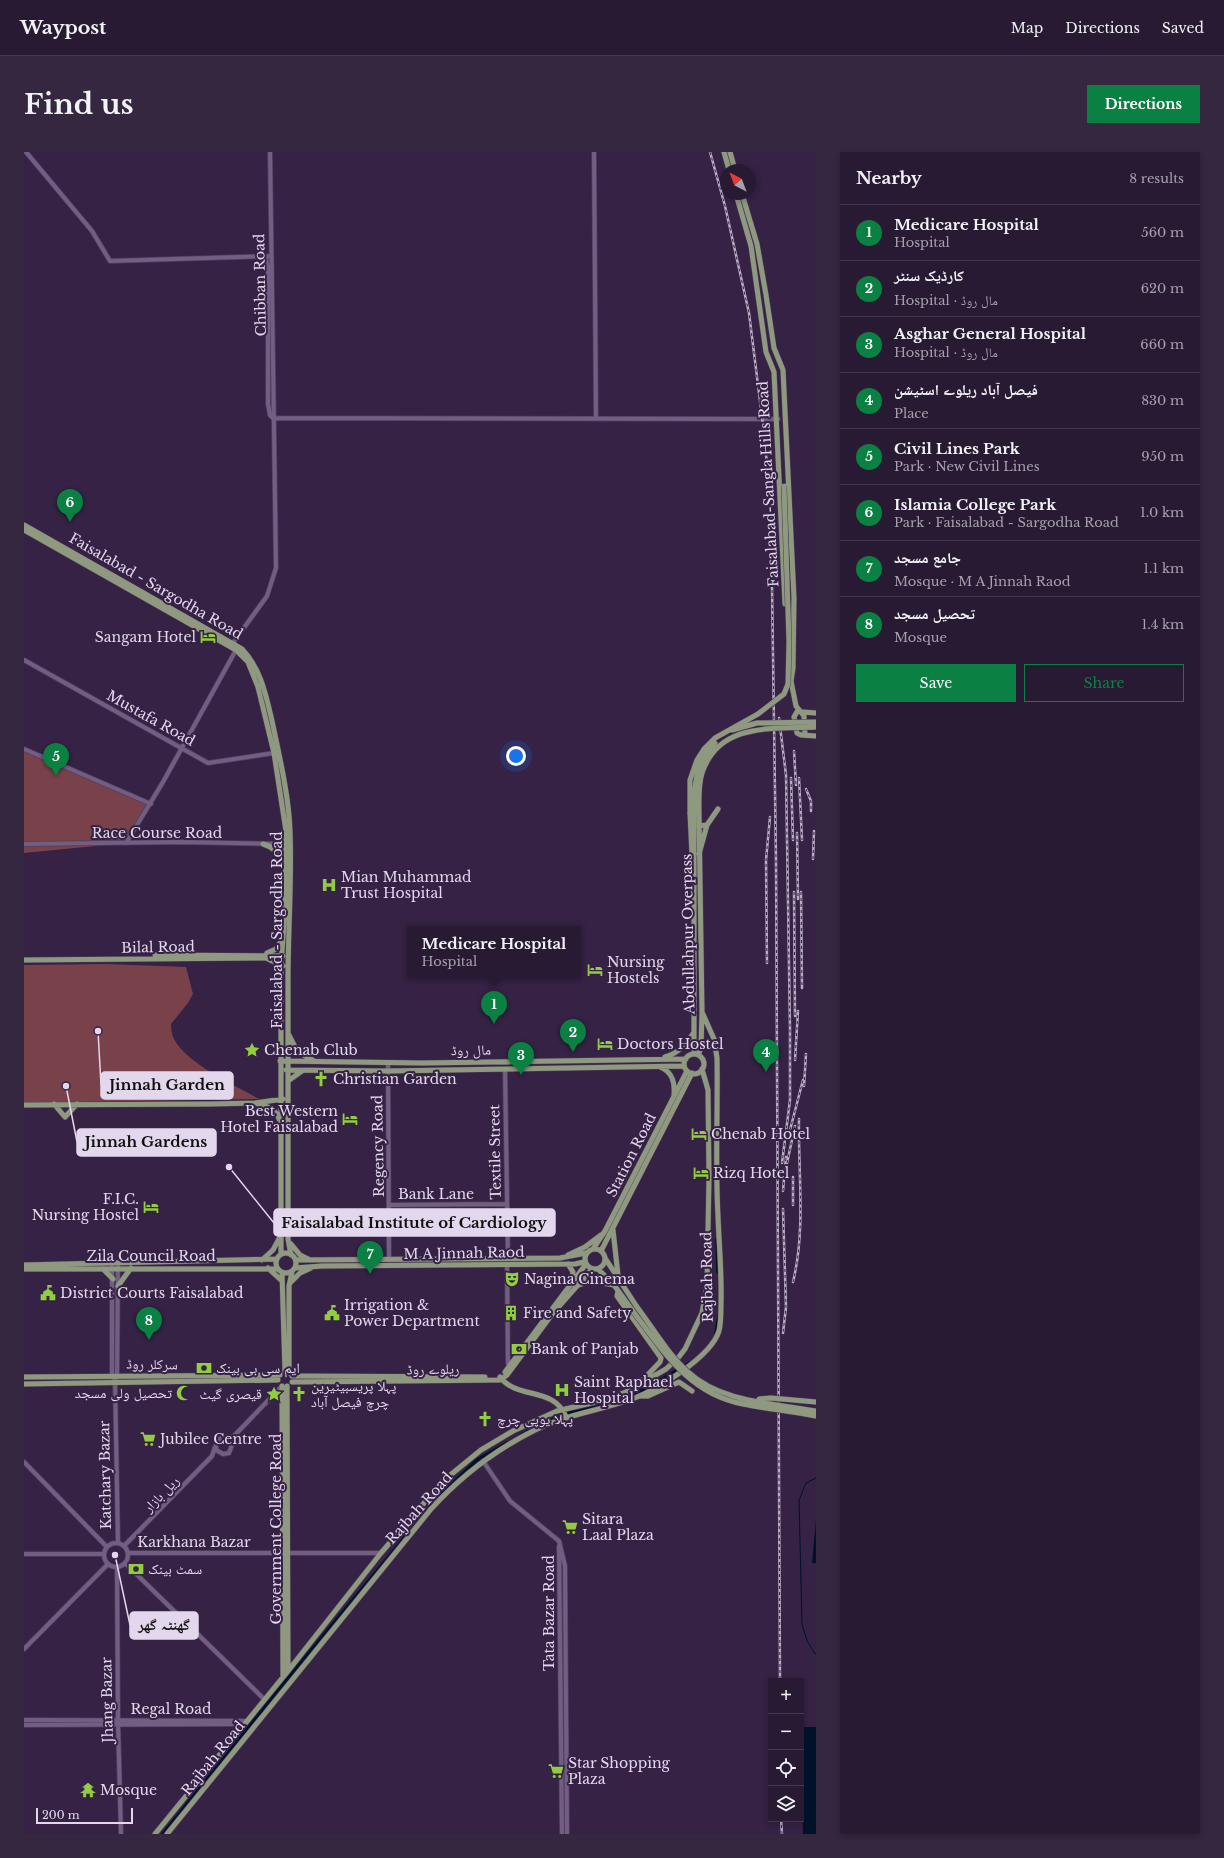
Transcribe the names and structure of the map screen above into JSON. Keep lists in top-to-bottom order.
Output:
{
  "streets": {
    "main road": [
      "Faisalabad-Sangla Hills Road",
      "Faisalabad - Sargodha Road",
      "Abdullahpur Overpass",
      "Bilal Road",
      "مال روڈ",
      "Station Road",
      "M A Jinnah Raod",
      "Zila Council Road",
      "Rajbah Road",
      "سرکلر روڈ",
      "ریلوے روڈ",
      "Government College Road"
    ],
    "street": [
      "Chibban Road",
      "Mustafa Road",
      "Race Course Road",
      "Regency Road",
      "Textile Street",
      "Bank Lane",
      "Katchary Bazar",
      "ریل بازار",
      "Karkhana Bazar",
      "Tata Bazar Road",
      "Jhang Bazar",
      "Regal Road"
    ]
  },
  "crossings": [
    ["Chibban Road", "Faisalabad - Sargodha Road"],
    ["Faisalabad - Sargodha Road", "Mustafa Road"],
    ["Faisalabad - Sargodha Road", "Race Course Road"],
    ["Faisalabad - Sargodha Road", "Bilal Road"],
    ["Faisalabad - Sargodha Road", "مال روڈ"],
    ["Faisalabad - Sargodha Road", "M A Jinnah Raod"],
    ["Faisalabad - Sargodha Road", "Zila Council Road"],
    ["Abdullahpur Overpass", "مال روڈ"],
    ["Abdullahpur Overpass", "Station Road"],
    ["Abdullahpur Overpass", "Rajbah Road"],
    ["مال روڈ", "Regency Road"],
    ["مال روڈ", "Textile Street"],
    ["مال روڈ", "Station Road"],
    ["مال روڈ", "Rajbah Road"],
    ["Regency Road", "Bank Lane"],
    ["Regency Road", "M A Jinnah Raod"],
    ["Textile Street", "Bank Lane"],
    ["Textile Street", "M A Jinnah Raod"],
    ["Station Road", "M A Jinnah Raod"],
    ["Station Road", "Rajbah Road"],
    ["M A Jinnah Raod", "Zila Council Road"],
    ["Rajbah Road", "ریلوے روڈ"],
    ["Rajbah Road", "Government College Road"],
    ["Rajbah Road", "Karkhana Bazar"],
    ["Rajbah Road", "Regal Road"],
    ["سرکلر روڈ", "Katchary Bazar"],
    ["Katchary Bazar", "ریل بازار"],
    ["Katchary Bazar", "Karkhana Bazar"],
    ["Katchary Bazar", "Jhang Bazar"],
    ["ریل بازار", "Karkhana Bazar"],
    ["ریل بازار", "Jhang Bazar"],
    ["Government College Road", "Karkhana Bazar"],
    ["Karkhana Bazar", "Jhang Bazar"],
    ["Jhang Bazar", "Regal Road"]
  ],
  "places": {
    "hotel": [
      "Sangam Hotel",
      "Nursing Hostels",
      "Doctors Hostel",
      "Best Western Hotel Faisalabad",
      "Chenab Hotel",
      "Rizq Hotel",
      "F.I.C. Nursing Hostel"
    ],
    "hospital": ["Mian Muhammad Trust Hospital", "Saint Raphael Hospital"],
    "other": [
      "Jinnah Garden",
      "Jinnah Gardens",
      "Faisalabad Institute of Cardiology",
      "گھنٹہ گھر"
    ],
    "place": ["Chenab Club", "قیصری گیٹ"],
    "church": ["Christian Garden", "پہلا پریسبیٹیرین چرچ فیصل آباد", "پہلا یوپی چرچ"],
    "theatre": ["Nagina Cinema"],
    "public building": ["District Courts Faisalabad", "Irrigation & Power Department"],
    "building": ["Fire and Safety"],
    "bank": ["Bank of Panjab", "ایم سی بی بینک", "سمٹ بینک"],
    "mosque": ["تحصیل ولی مسجد"],
    "supermarket": ["Jubilee Centre", "Sitara Laal Plaza", "Star Shopping Plaza"],
    "temple": ["Mosque"]
  },
  "scale_bar": "200 m",
  "north": "top left",
  "page": {
    "header": "Waypost",
    "nav": ["Map", "Directions", "Saved"],
    "buttons": [
      "Directions",
      ["Save", "Share"]
    ],
    "title": "Find us",
    "heading": ["Nearby", "8 results"],
    "list": [
      {
        "mark": "1",
        "name": "Medicare Hospital",
        "note": "Hospital",
        "value": "560 m"
      },
      {
        "mark": "2",
        "name": "کارڈیک سنٹر",
        "note": "Hospital · مال روڈ",
        "value": "620 m"
      },
      {
        "mark": "3",
        "name": "Asghar General Hospital",
        "note": "Hospital · مال روڈ",
        "value": "660 m"
      },
      {
        "mark": "4",
        "name": "فیصل آباد ریلوے اسٹیشن",
        "note": "Place",
        "value": "830 m"
      },
      {
        "mark": "5",
        "name": "Civil Lines Park",
        "note": "Park · New Civil Lines",
        "value": "950 m"
      },
      {
        "mark": "6",
        "name": "Islamia College Park",
        "note": "Park · Faisalabad - Sargodha Road",
        "value": "1.0 km"
      },
      {
        "mark": "7",
        "name": "جامع مسجد",
        "note": "Mosque · M A Jinnah Raod",
        "value": "1.1 km"
      },
      {
        "mark": "8",
        "name": "تحصیل مسجد",
        "note": "Mosque",
        "value": "1.4 km"
      }
    ],
    "pins": [
      "6",
      "5",
      "1",
      "2",
      "4",
      "3",
      "7",
      "8"
    ],
    "popup": ["Medicare Hospital", "Hospital"],
    "map_buttons": ["+", "−"],
    "scale": "200 m"
  }
}
